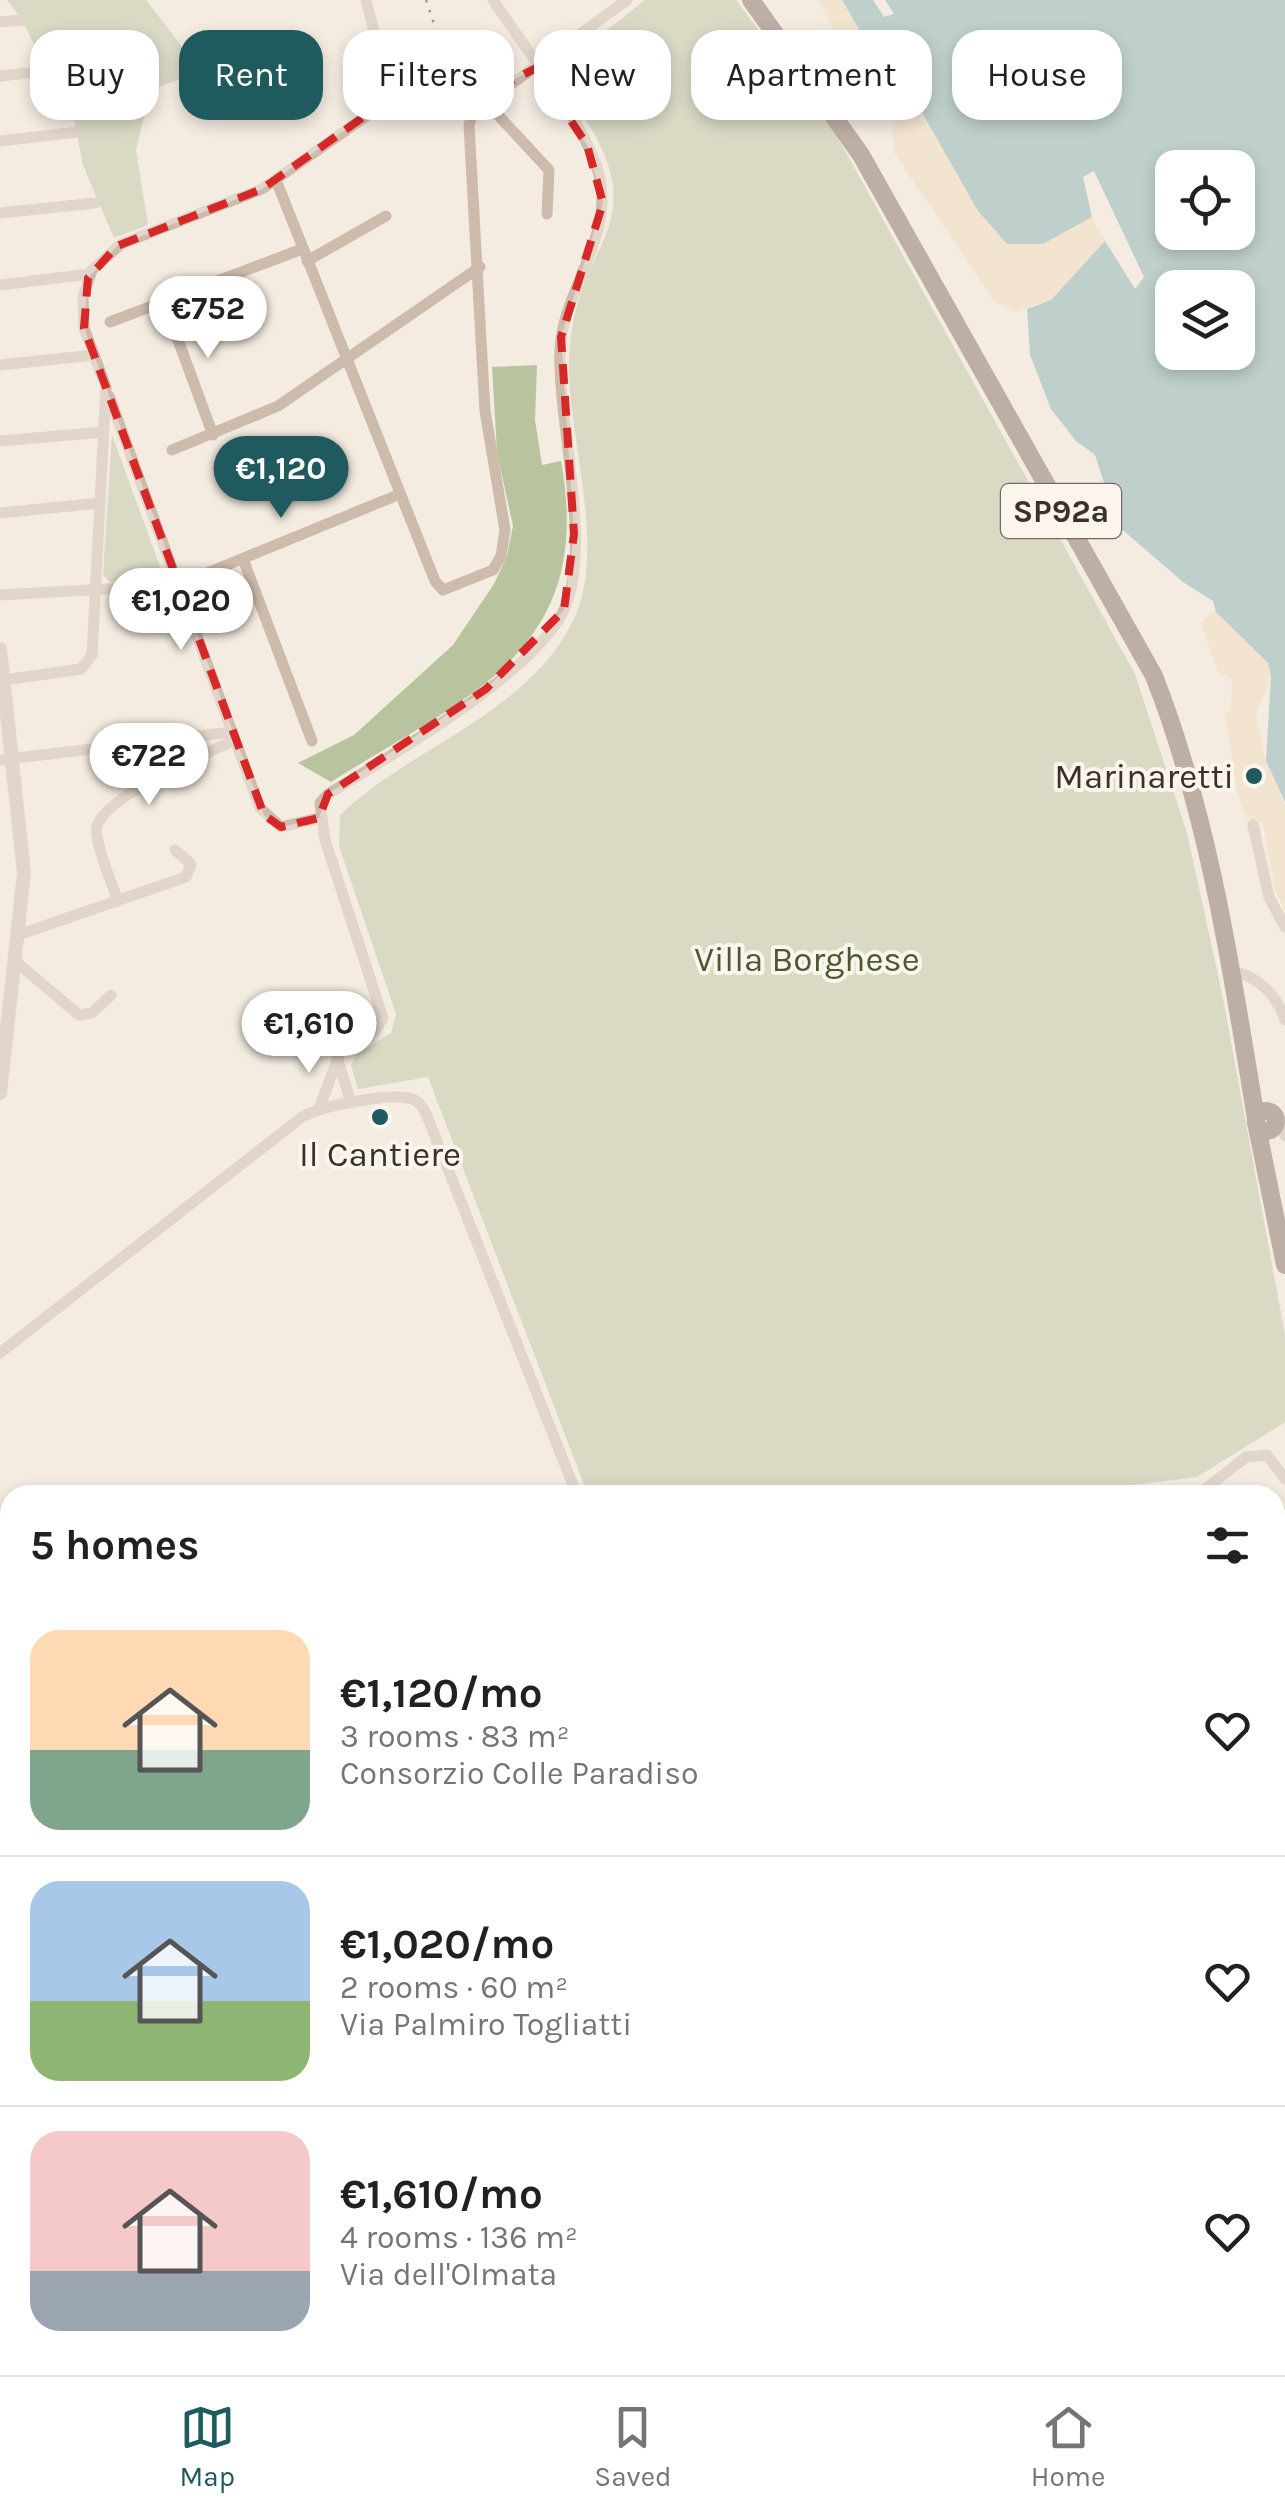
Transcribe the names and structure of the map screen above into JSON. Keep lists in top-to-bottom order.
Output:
{
  "streets": {
    "main road": ["SP92a"]
  },
  "parks": ["Villa Borghese"],
  "places": ["Marinaretti", "Il Cantiere"],
  "page": {
    "chip": [
      "Buy",
      "Rent",
      "Filters",
      "New",
      "Apartment",
      "House"
    ],
    "price": [
      "€752",
      "€1,120",
      "€1,020",
      "€722",
      "€1,610"
    ],
    "heading": "5 homes",
    "list": [
      {
        "name": "€1,120/mo",
        "note": "3 rooms · 83 m² · Consorzio Colle Paradiso"
      },
      {
        "name": "€1,020/mo",
        "note": "2 rooms · 60 m² · Via Palmiro Togliatti"
      },
      {
        "name": "€1,610/mo",
        "note": "4 rooms · 136 m² · Via dell'Olmata"
      }
    ],
    "tabs": ["Map", "Saved", "Home"]
  }
}
